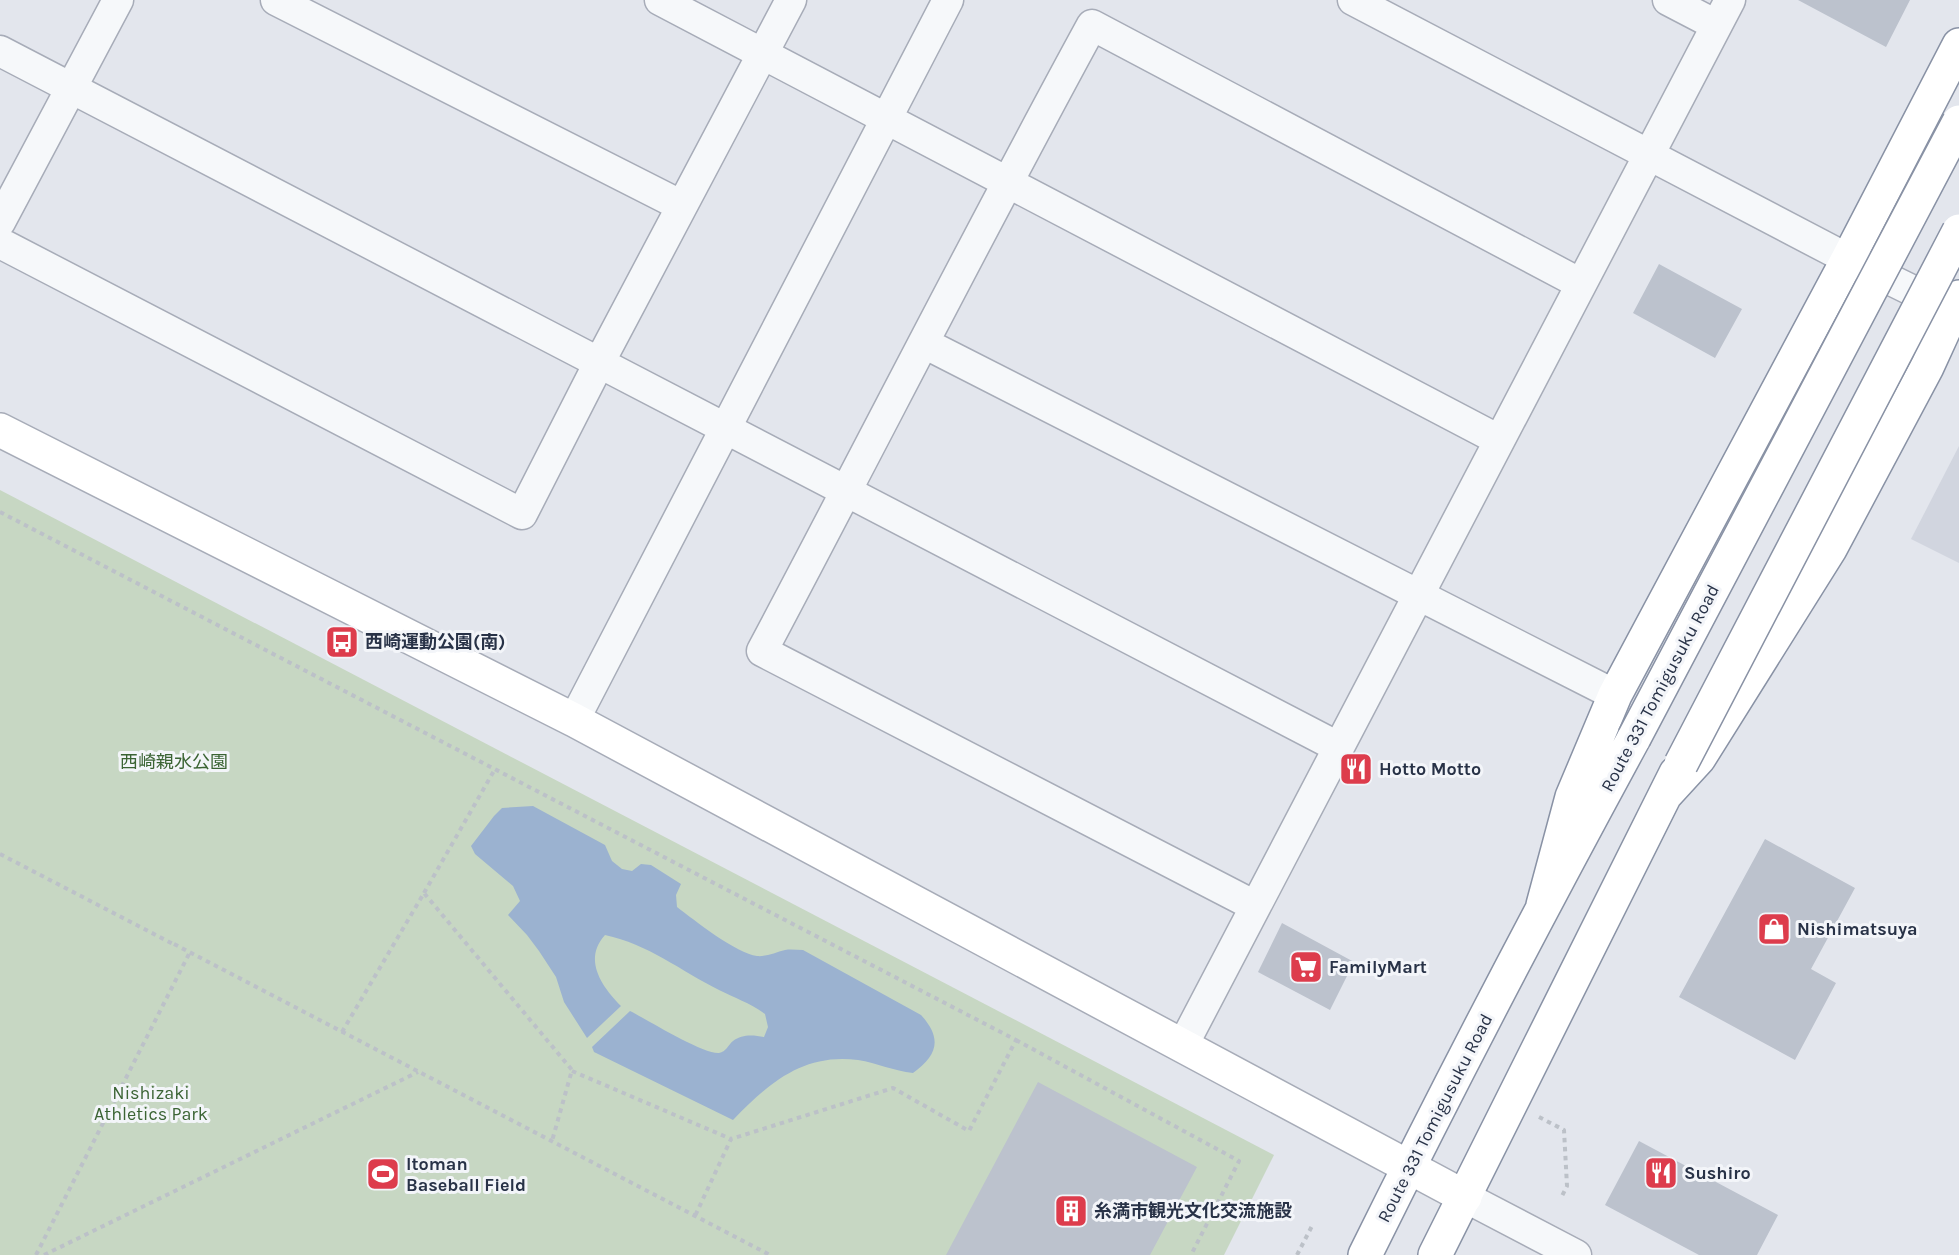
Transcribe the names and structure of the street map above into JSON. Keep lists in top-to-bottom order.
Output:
{
  "streets": {
    "main road": ["Route 331 Tomigusuku Road"]
  },
  "parks": ["西崎親水公園", "Nishizaki Athletics Park"],
  "places": {
    "bus stop": ["西崎運動公園(南)"],
    "restaurant": ["Hotto Motto", "Sushiro"],
    "shop": ["Nishimatsuya"],
    "supermarket": ["FamilyMart"],
    "sports": ["Itoman Baseball Field"],
    "building": ["糸満市観光文化交流施設"]
  }
}
